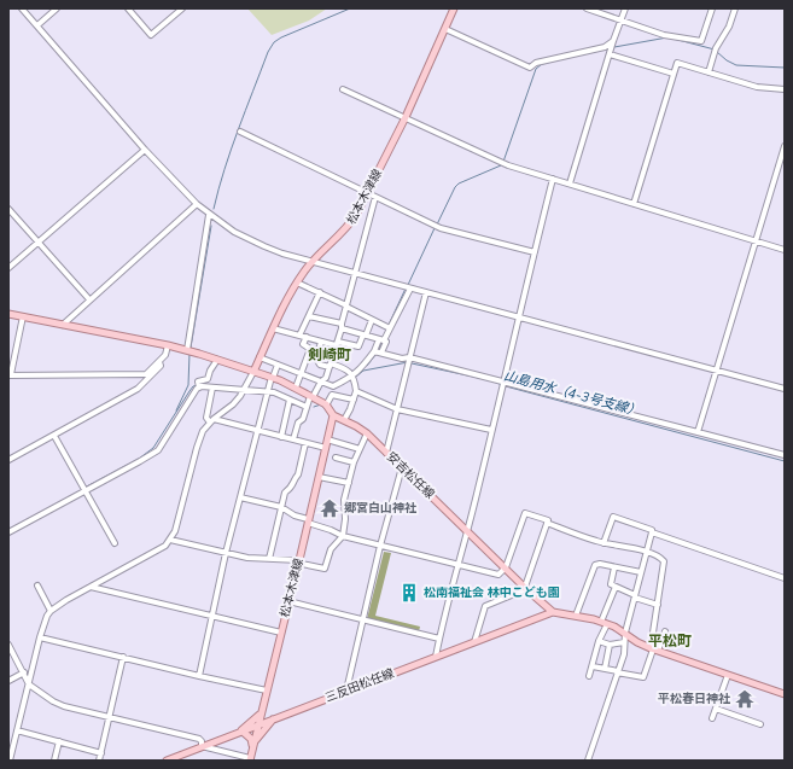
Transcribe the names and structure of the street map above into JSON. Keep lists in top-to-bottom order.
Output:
{
  "streets": {
    "main road": ["松本木津線", "安吉松任線", "三反田松任線"]
  },
  "crossings": [
    ["松本木津線", "安吉松任線"],
    ["松本木津線", "三反田松任線"],
    ["安吉松任線", "三反田松任線"]
  ],
  "districts": ["剣崎町", "平松町"],
  "water": ["山島用水（4-3号支線）"],
  "places": {
    "temple": ["郷宮白山神社", "平松春日神社"],
    "building": ["松南福祉会 林中こども園"]
  }
}
